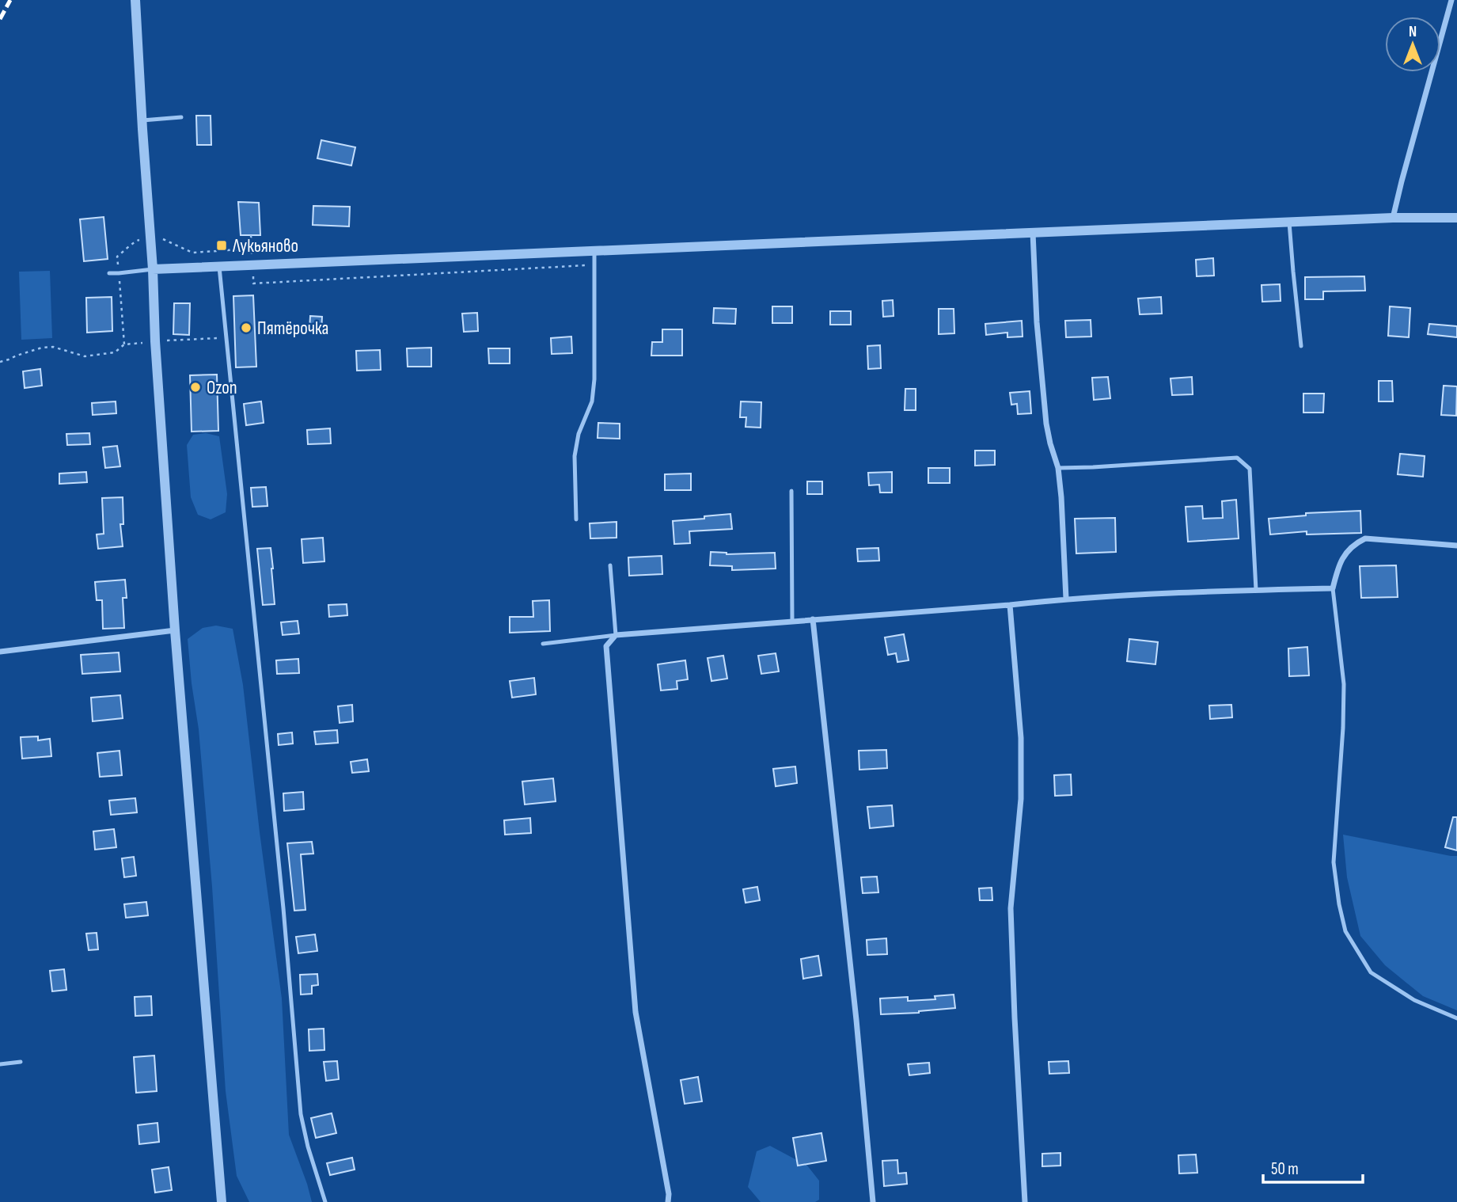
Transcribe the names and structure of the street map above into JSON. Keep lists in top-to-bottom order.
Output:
{
  "places": {
    "transit": ["Лукьяново"],
    "other": ["Пятёрочка", "Ozon"]
  },
  "scale_bar": "50 m",
  "north": "top"
}
